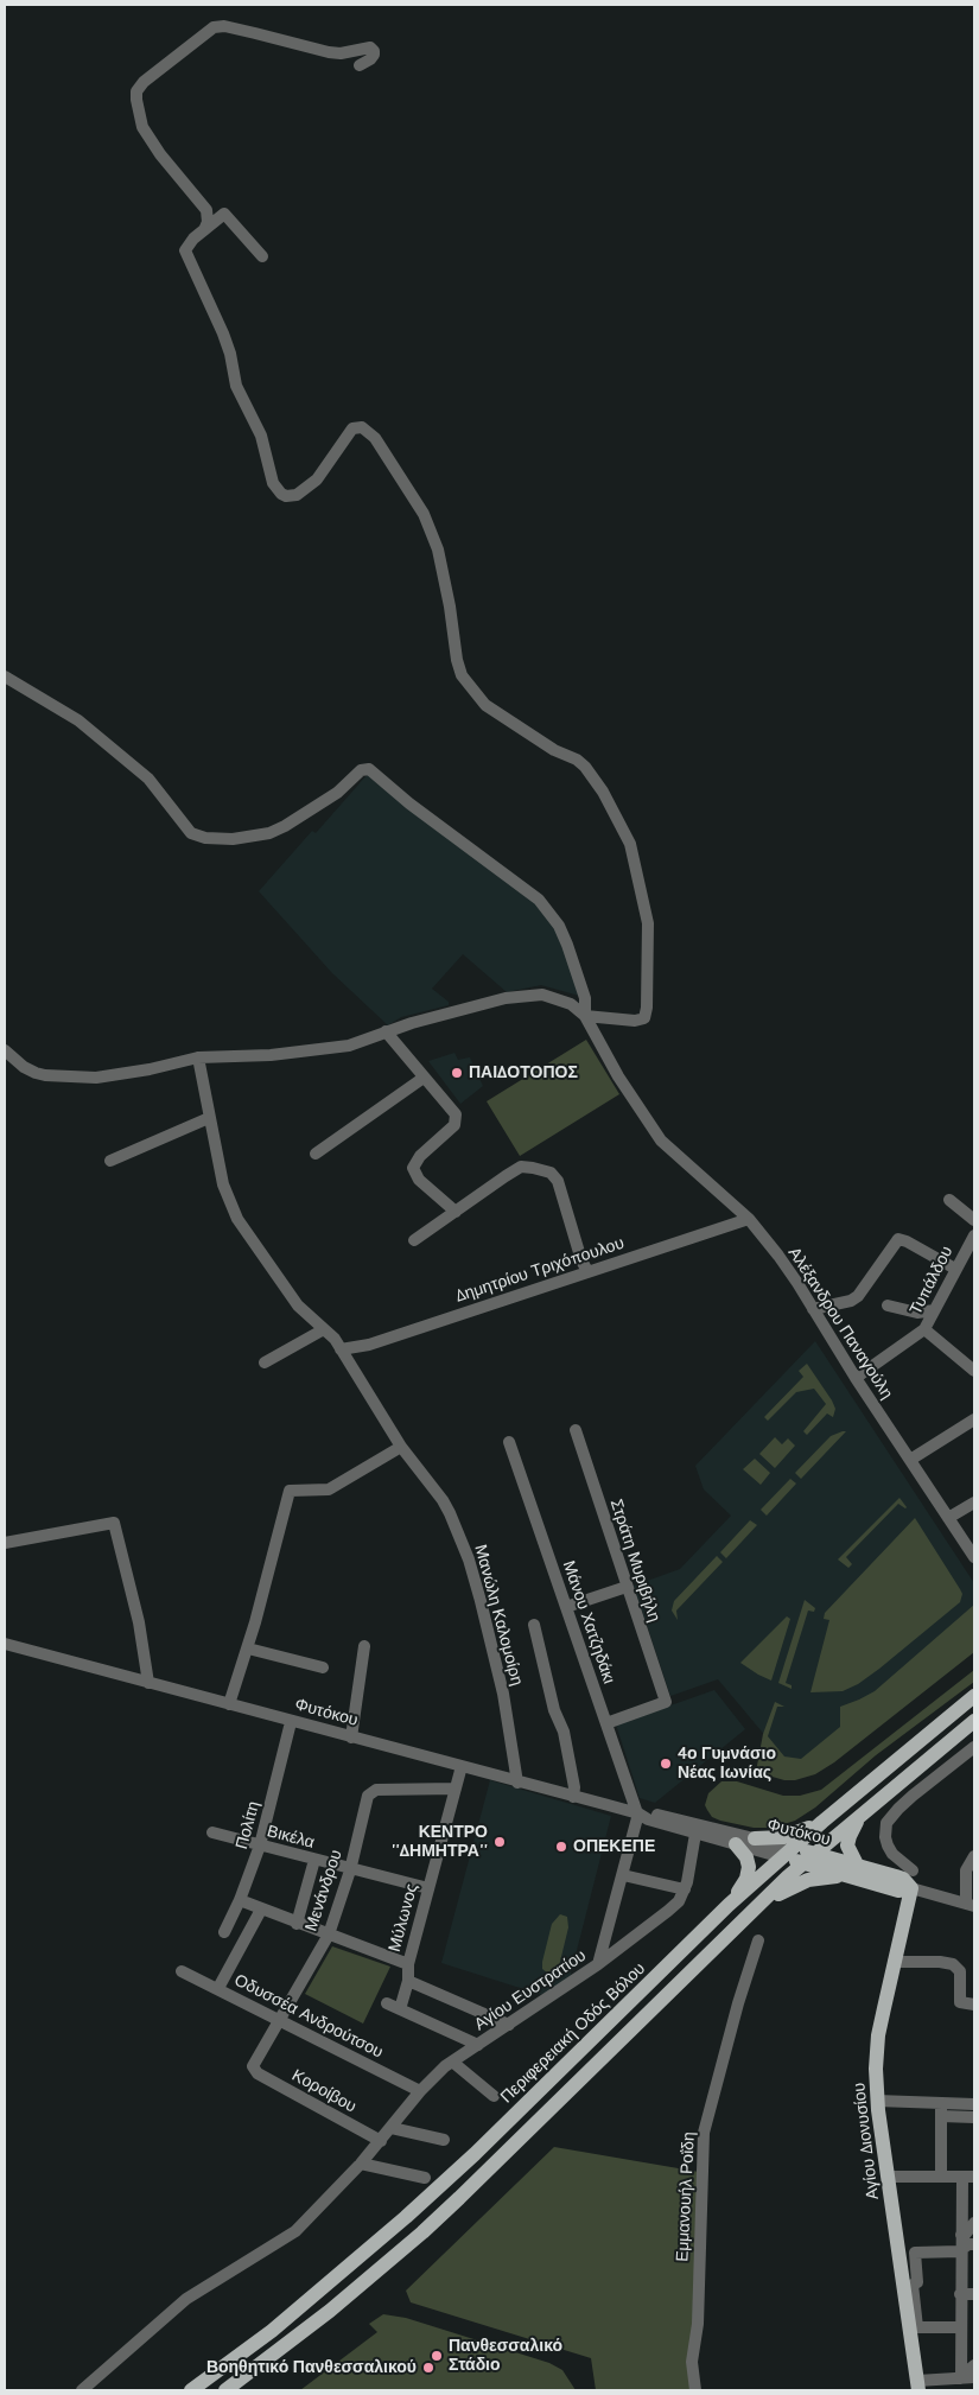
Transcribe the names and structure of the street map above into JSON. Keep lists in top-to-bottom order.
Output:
{
  "streets": {
    "main road": ["Φυτόκου", "Περιφερειακή Οδός Βόλου", "Αγίου Διονυσίου"],
    "street": [
      "Δημητρίου Τριχόπουλου",
      "Τυπάλδου",
      "Αλέξανδρου Παναγούλη",
      "Στράτη Μυριβήλη",
      "Μανώλη Καλομοίρη",
      "Μάνου Χατζηδάκι",
      "Πολίτη",
      "Βικέλα",
      "Μενάνδρου",
      "Μύλωνος",
      "Αγίου Ευστρατίου",
      "Οδυσσέα Ανδρούτσου",
      "Κοροίβου",
      "Εμμανουήλ Ροΐδη"
    ]
  },
  "crossings": [
    ["Δημητρίου Τριχόπουλου", "Αλέξανδρου Παναγούλη"],
    ["Δημητρίου Τριχόπουλου", "Μανώλη Καλομοίρη"],
    ["Τυπάλδου", "Αλέξανδρου Παναγούλη"],
    ["Αλέξανδρου Παναγούλη", "Μανώλη Καλομοίρη"],
    ["Στράτη Μυριβήλη", "Μάνου Χατζηδάκι"],
    ["Μανώλη Καλομοίρη", "Φυτόκου"],
    ["Μάνου Χατζηδάκι", "Φυτόκου"],
    ["Φυτόκου", "Πολίτη"],
    ["Φυτόκου", "Μύλωνος"],
    ["Φυτόκου", "Αγίου Ευστρατίου"],
    ["Φυτόκου", "Περιφερειακή Οδός Βόλου"],
    ["Φυτόκου", "Αγίου Διονυσίου"],
    ["Πολίτη", "Βικέλα"],
    ["Βικέλα", "Μενάνδρου"],
    ["Βικέλα", "Μύλωνος"],
    ["Μενάνδρου", "Μύλωνος"],
    ["Μενάνδρου", "Οδυσσέα Ανδρούτσου"],
    ["Μενάνδρου", "Κοροίβου"],
    ["Αγίου Ευστρατίου", "Οδυσσέα Ανδρούτσου"],
    ["Αγίου Ευστρατίου", "Κοροίβου"]
  ],
  "places": [
    "ΠΑΙΔΟΤΟΠΟΣ",
    "4ο Γυμνάσιο Νέας Ιωνίας",
    "ΚΕΝΤΡΟ ''ΔΗΜΗΤΡΑ''",
    "ΟΠΕΚΕΠΕ",
    "Πανθεσσαλικό Στάδιο",
    "Βοηθητικό Πανθεσσαλικού"
  ]
}
